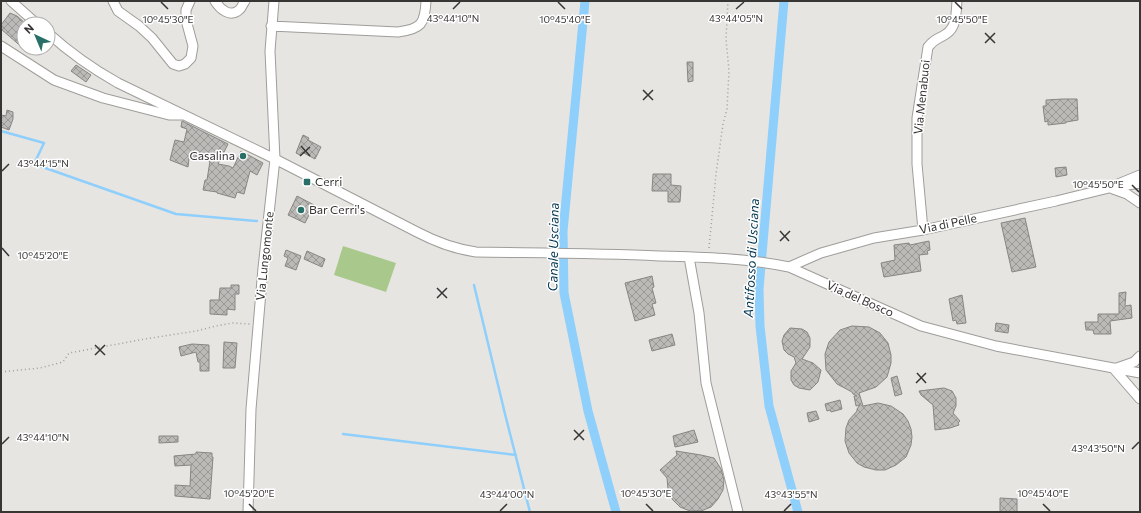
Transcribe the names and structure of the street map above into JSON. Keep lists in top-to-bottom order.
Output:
{
  "streets": {
    "street": [
      "Via Menabuoi",
      "Via di Pelle",
      "Via Lungomonte",
      "Via del Bosco"
    ]
  },
  "crossings": [
    ["Via Menabuoi", "Via di Pelle"],
    ["Via di Pelle", "Via del Bosco"],
    ["Via Lungomonte", "Via del Bosco"]
  ],
  "water": ["Canale Usciana", "Antifosso di Usciana"],
  "places": {
    "other": ["Casalina", "Bar Cerri's"],
    "transit": ["Cerri"]
  },
  "north": "top left",
  "coordinates": [
    "43°44'10\"N",
    "43°44'05\"N",
    "10°45'30\"E",
    "10°45'40\"E",
    "10°45'50\"E",
    "43°44'15\"N",
    "10°45'20\"E",
    "43°43'50\"N",
    "43°44'00\"N",
    "43°43'55\"N"
  ]
}
